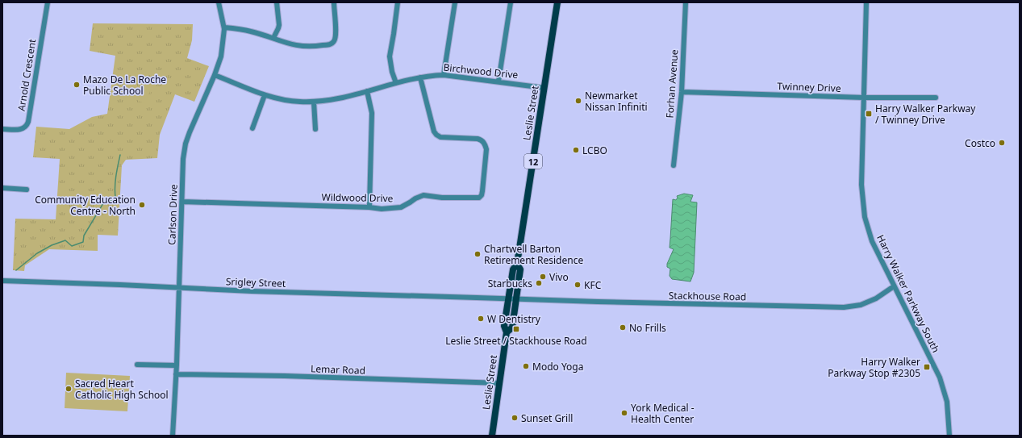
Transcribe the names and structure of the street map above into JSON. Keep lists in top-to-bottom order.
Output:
{
  "streets": {
    "main road": ["Leslie Street", "12"],
    "street": [
      "Birchwood Drive",
      "Arnold Crescent",
      "Forhan Avenue",
      "Twinney Drive",
      "Wildwood Drive",
      "Carlson Drive",
      "Srigley Street",
      "Harry Walker Parkway South",
      "Stackhouse Road",
      "Lemar Road"
    ]
  },
  "crossings": [
    ["Birchwood Drive", "Leslie Street"],
    ["Birchwood Drive", "Wildwood Drive"],
    ["Forhan Avenue", "Twinney Drive"],
    ["Twinney Drive", "Harry Walker Parkway South"],
    ["Leslie Street", "Srigley Street"],
    ["Leslie Street", "Stackhouse Road"],
    ["Leslie Street", "Lemar Road"],
    ["Wildwood Drive", "Carlson Drive"],
    ["Carlson Drive", "Srigley Street"],
    ["Carlson Drive", "Lemar Road"],
    ["Srigley Street", "Stackhouse Road"],
    ["Harry Walker Parkway South", "Stackhouse Road"]
  ],
  "places": {
    "other": [
      "Mazo De La Roche Public School",
      "Newmarket Nissan Infiniti",
      "Costco",
      "LCBO",
      "Community Education Centre - North",
      "Chartwell Barton Retirement Residence",
      "Vivo",
      "Starbucks",
      "KFC",
      "W Dentistry",
      "No Frills",
      "Modo Yoga",
      "Sacred Heart Catholic High School",
      "York Medical - Health Center",
      "Sunset Grill"
    ],
    "transit": ["Harry Walker Parkway / Twinney Drive", "Leslie Street / Stackhouse Road", "Harry Walker Parkway Stop #2305"]
  }
}
